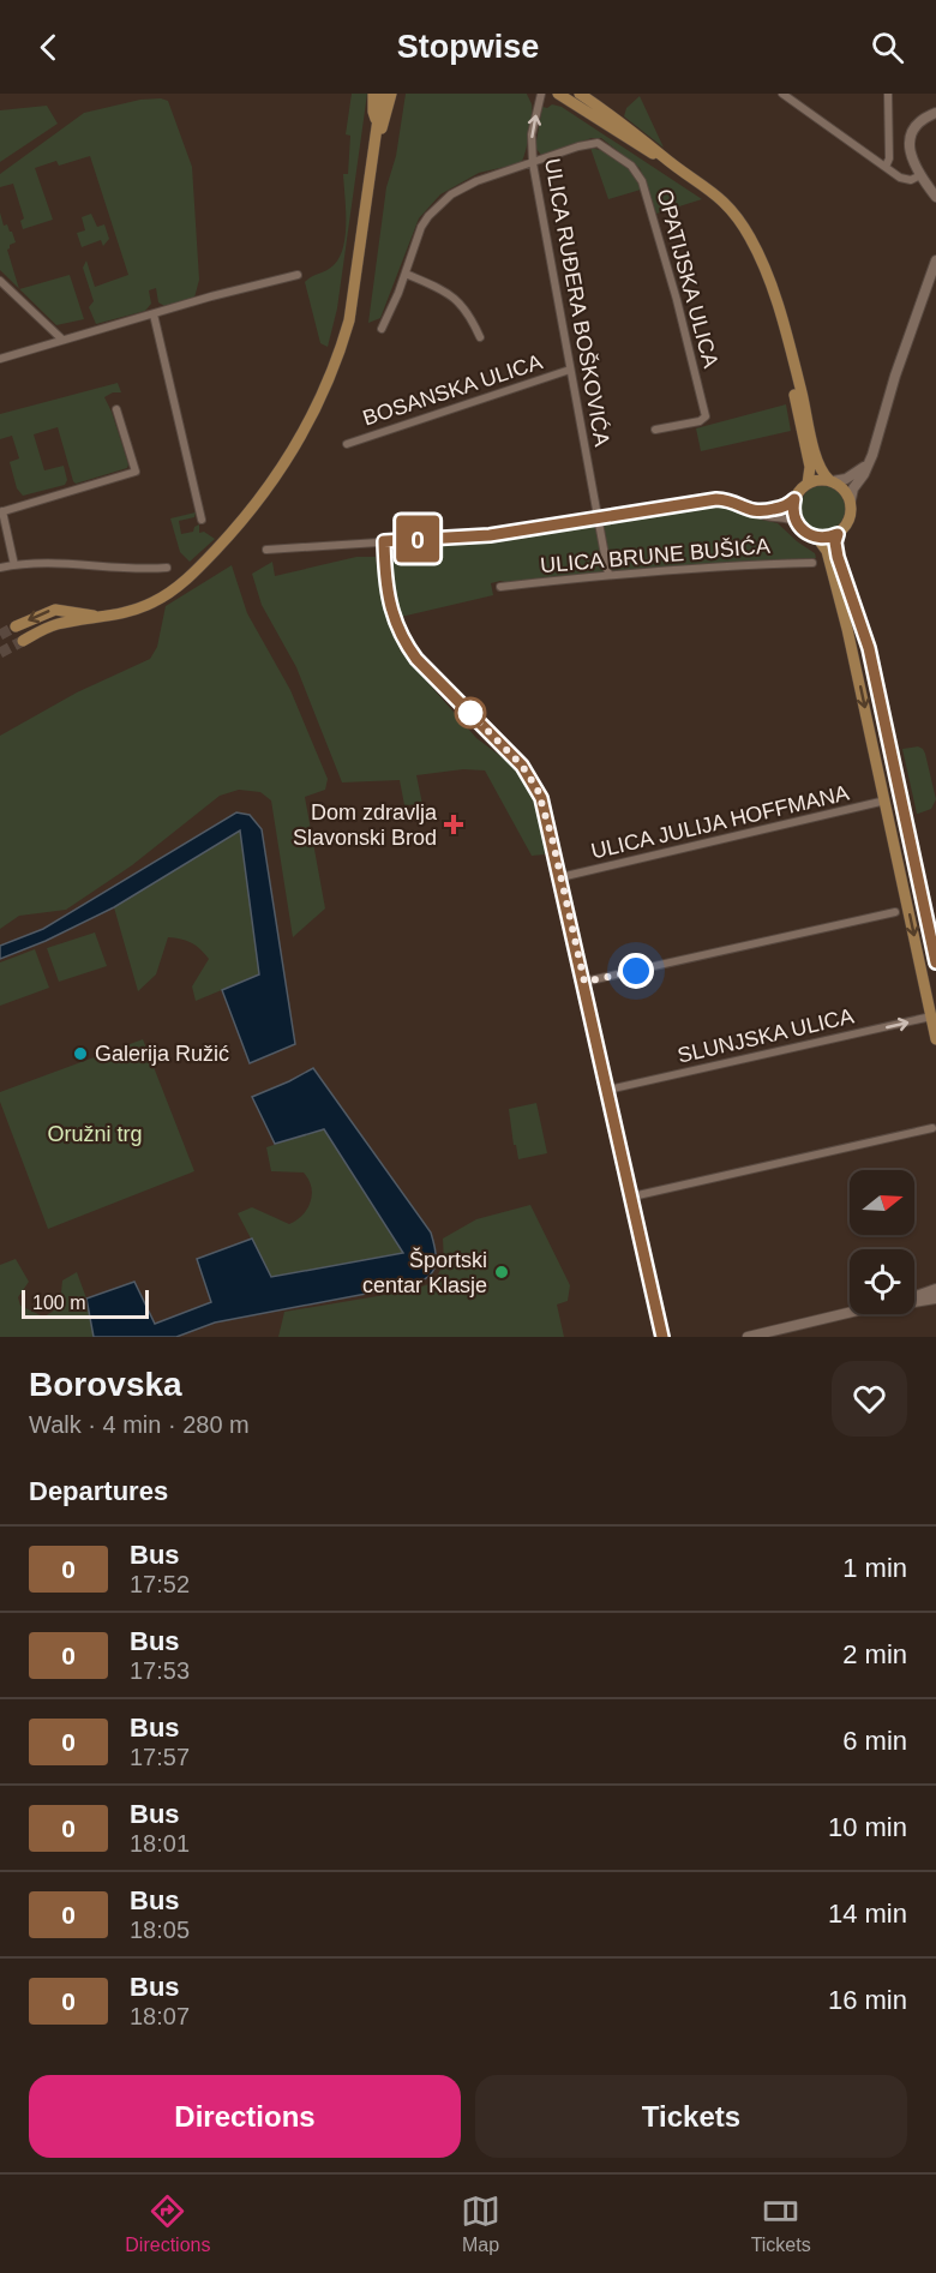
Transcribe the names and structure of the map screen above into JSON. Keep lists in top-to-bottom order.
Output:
{
  "streets": {
    "street": [
      "OPATIJSKA ULICA",
      "ULICA RUĐERA BOŠKOVIĆA",
      "BOSANSKA ULICA",
      "ULICA BRUNE BUŠIĆA",
      "ULICA JULIJA HOFFMANA",
      "SLUNJSKA ULICA"
    ]
  },
  "crossings": [
    ["OPATIJSKA ULICA", "ULICA RUĐERA BOŠKOVIĆA"],
    ["ULICA RUĐERA BOŠKOVIĆA", "BOSANSKA ULICA"],
    ["ULICA RUĐERA BOŠKOVIĆA", "ULICA BRUNE BUŠIĆA"]
  ],
  "one_way": ["SLUNJSKA ULICA"],
  "parks": ["Oružni trg"],
  "places": {
    "health": ["Dom zdravlja Slavonski Brod"],
    "other": ["Galerija Ružić", "Športski centar Klasje"]
  },
  "lines": ["bus line 0"],
  "scale_bar": "100 m",
  "north": "right",
  "page": {
    "header": "Stopwise",
    "on_map": "0",
    "scale": "100 m",
    "heading": [
      ["Borovska", "Walk · 4 min · 280 m"],
      "Departures"
    ],
    "list": [
      {
        "mark": "0",
        "name": "Bus",
        "note": "17:52",
        "value": "1 min"
      },
      {
        "mark": "0",
        "name": "Bus",
        "note": "17:53",
        "value": "2 min"
      },
      {
        "mark": "0",
        "name": "Bus",
        "note": "17:57",
        "value": "6 min"
      },
      {
        "mark": "0",
        "name": "Bus",
        "note": "18:01",
        "value": "10 min"
      },
      {
        "mark": "0",
        "name": "Bus",
        "note": "18:05",
        "value": "14 min"
      },
      {
        "mark": "0",
        "name": "Bus",
        "note": "18:07",
        "value": "16 min"
      }
    ],
    "buttons": ["Directions", "Tickets"],
    "tabs": ["Directions", "Map", "Tickets"]
  }
}
